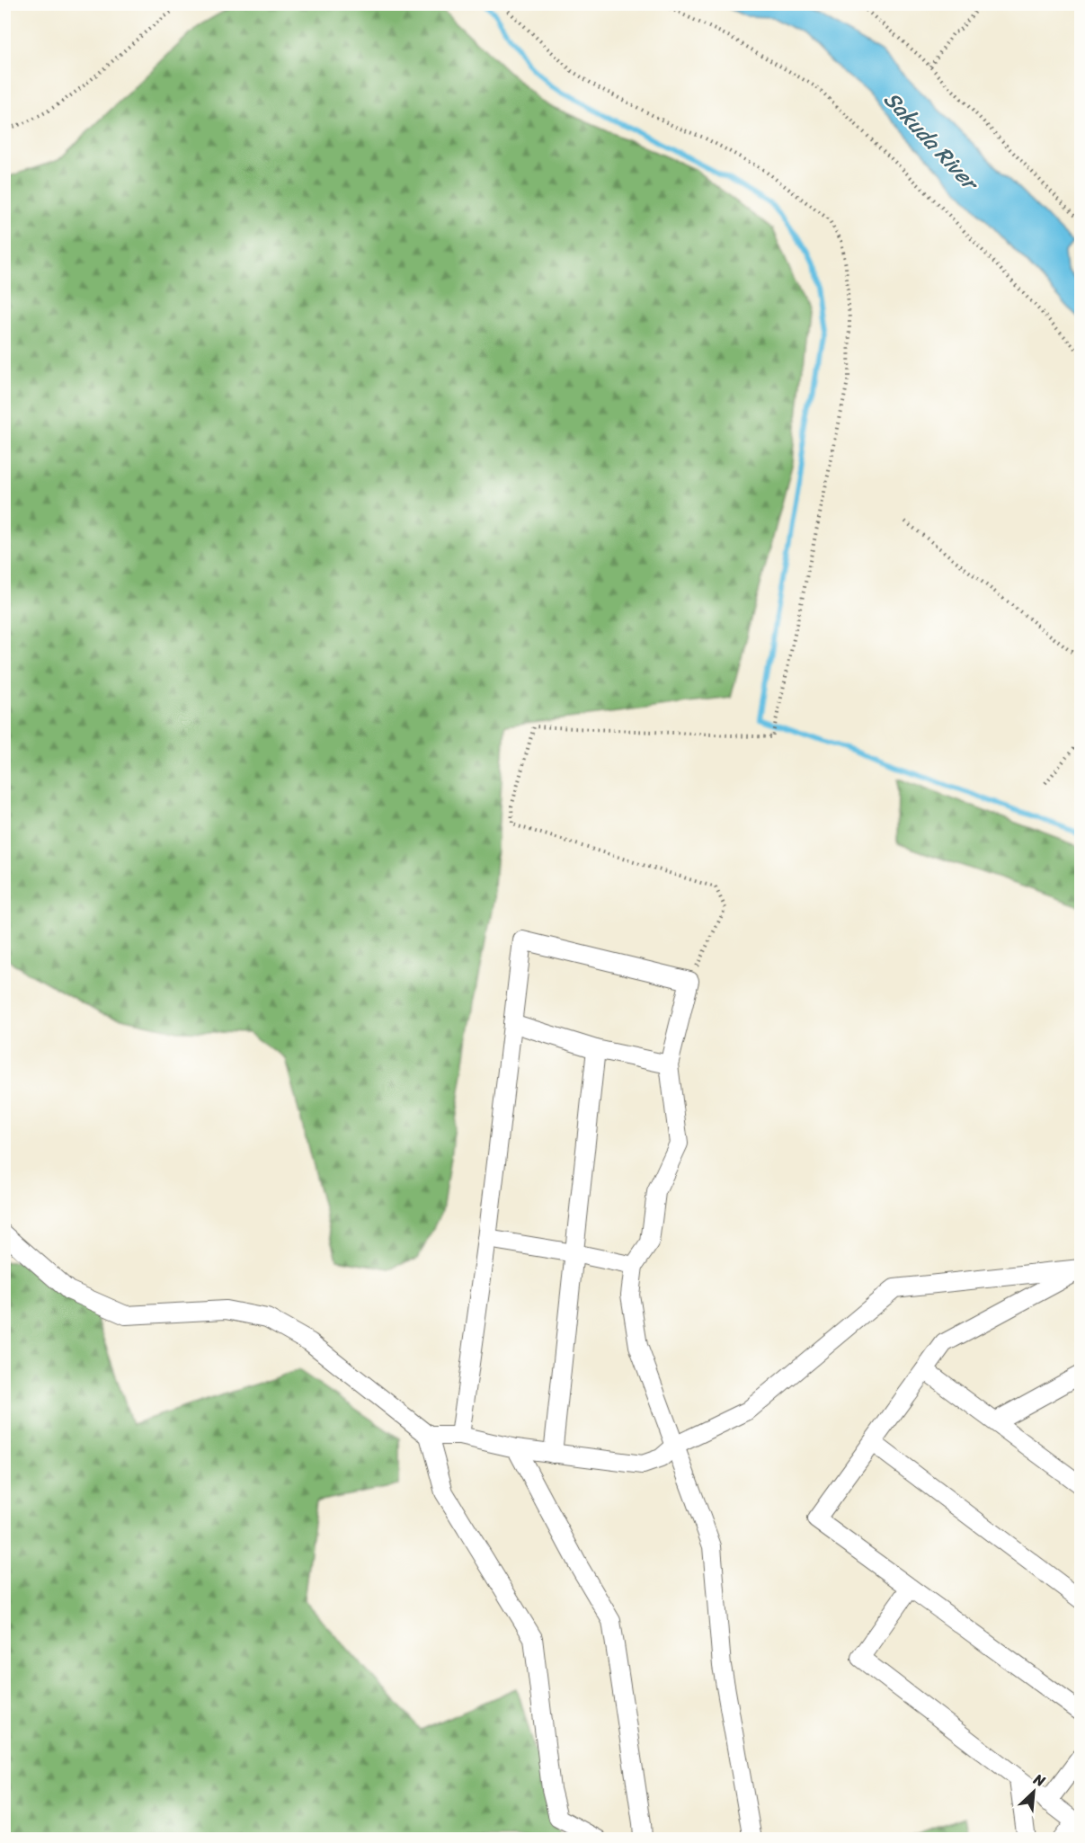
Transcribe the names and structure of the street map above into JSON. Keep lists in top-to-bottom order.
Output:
{
  "water": ["Sakuda River"],
  "north": "top right"
}
